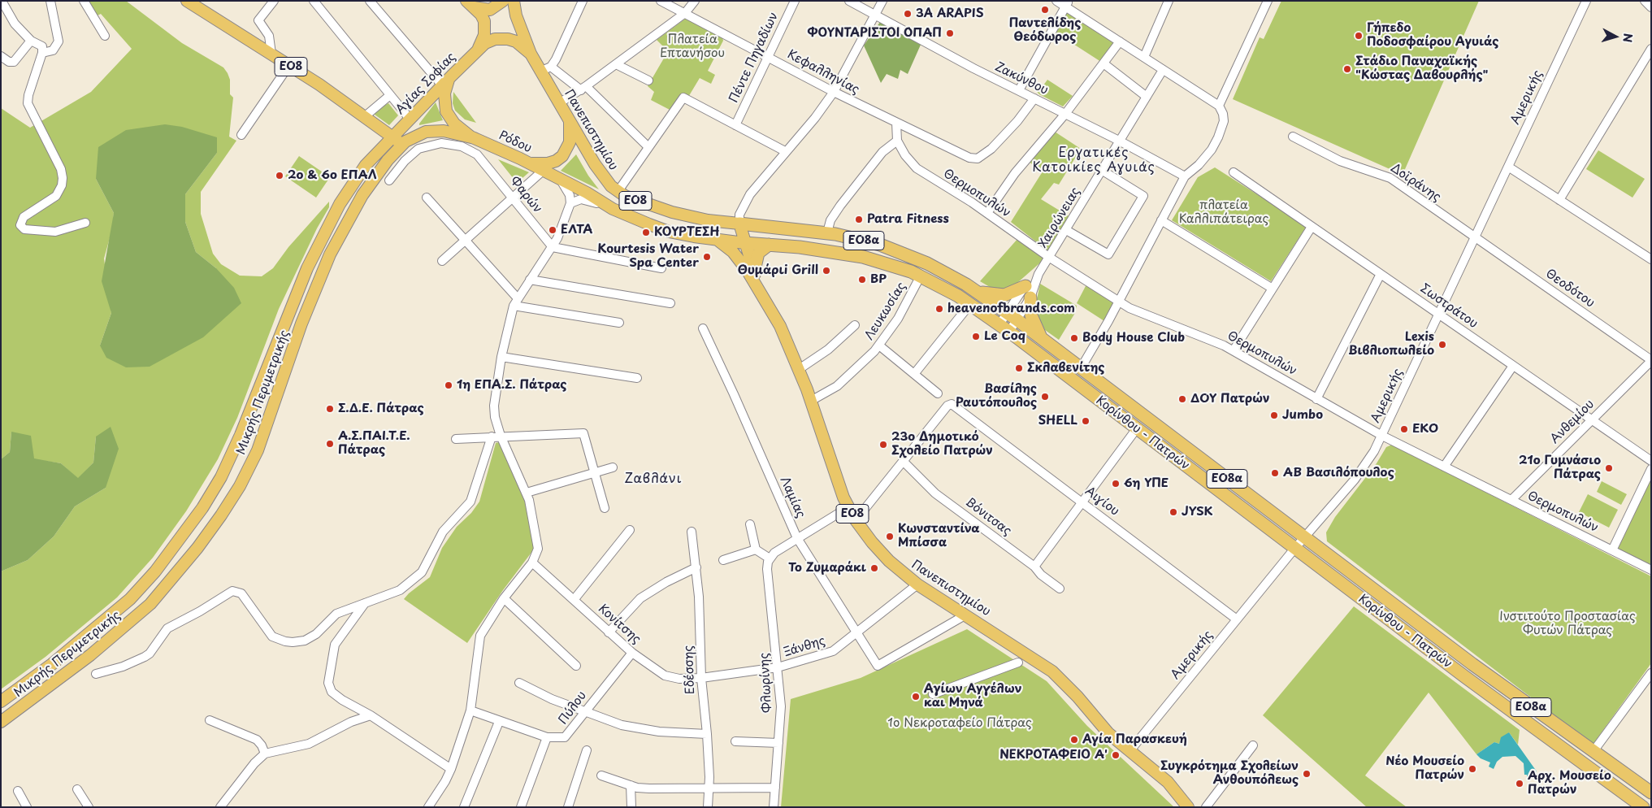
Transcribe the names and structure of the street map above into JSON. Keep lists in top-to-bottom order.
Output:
{
  "streets": {
    "highway": ["ΕΟ8α", "Κορίνθου - Πατρών"],
    "main road": [
      "ΕΟ8",
      "Αγίας Σοφίας",
      "Πανεπιστημίου",
      "Ρόδου",
      "Μικρής Περιμετρικής"
    ],
    "street": [
      "Πέντε Πηγαδίων",
      "Κεφαλληνίας",
      "Ζακύνθου",
      "Αμερικής",
      "Δοϊράνης",
      "Θερμοπυλών",
      "Φαρών",
      "Χαιρώνειας",
      "Θεοδότου",
      "Σωστράτου",
      "Λευκωσίας",
      "Ανθεμίου",
      "Λαμίας",
      "Αιγίου",
      "Βόνιτσας",
      "Κονίτσης",
      "Ξάνθης",
      "Εδέσσης",
      "Φλωρίνης",
      "Πύλου"
    ]
  },
  "crossings": [
    ["Πέντε Πηγαδίων", "Κεφαλληνίας"],
    ["ΕΟ8", "Αγίας Σοφίας"],
    ["ΕΟ8", "Πανεπιστημίου"],
    ["ΕΟ8", "Ρόδου"],
    ["ΕΟ8", "Μικρής Περιμετρικής"],
    ["ΕΟ8", "Κορίνθου - Πατρών"],
    ["Κεφαλληνίας", "Ζακύνθου"],
    ["Κεφαλληνίας", "Θερμοπυλών"],
    ["Ζακύνθου", "Χαιρώνειας"],
    ["Αγίας Σοφίας", "Πανεπιστημίου"],
    ["Αγίας Σοφίας", "Ρόδου"],
    ["Αγίας Σοφίας", "Μικρής Περιμετρικής"],
    ["Αμερικής", "Πανεπιστημίου"],
    ["Αμερικής", "Δοϊράνης"],
    ["Αμερικής", "Θερμοπυλών"],
    ["Αμερικής", "Θεοδότου"],
    ["Αμερικής", "Σωστράτου"],
    ["Αμερικής", "Κορίνθου - Πατρών"],
    ["Αμερικής", "Αιγίου"],
    ["Πανεπιστημίου", "Ρόδου"],
    ["Πανεπιστημίου", "Λευκωσίας"],
    ["Πανεπιστημίου", "Μικρής Περιμετρικής"],
    ["Πανεπιστημίου", "Κορίνθου - Πατρών"],
    ["Πανεπιστημίου", "Λαμίας"],
    ["Πανεπιστημίου", "Ξάνθης"],
    ["Ρόδου", "Μικρής Περιμετρικής"],
    ["Δοϊράνης", "Θεοδότου"],
    ["Θερμοπυλών", "Χαιρώνειας"],
    ["Θερμοπυλών", "Ανθεμίου"],
    ["Χαιρώνειας", "Κορίνθου - Πατρών"],
    ["Θεοδότου", "Ανθεμίου"],
    ["Σωστράτου", "Ανθεμίου"],
    ["Λευκωσίας", "Κορίνθου - Πατρών"],
    ["Λαμίας", "Ξάνθης"],
    ["Αιγίου", "Βόνιτσας"],
    ["Κονίτσης", "Ξάνθης"],
    ["Κονίτσης", "Εδέσσης"],
    ["Κονίτσης", "Πύλου"],
    ["Ξάνθης", "Εδέσσης"],
    ["Ξάνθης", "Φλωρίνης"]
  ],
  "districts": ["Εργατικές Κατοικίες Αγυιάς", "Ζαβλάνι"],
  "parks": [
    "Πλατεία Επτανήσου",
    "πλατεία Καλλιπάτειρας",
    "Ινστιτούτο Προστασίας Φυτών Πάτρας",
    "1o Νεκροταφείο Πάτρας"
  ],
  "places": [
    "Παντελίδης Θεόδωρος",
    "3A ARAPIS",
    "ΦΟΥΝΤΑΡΙΣΤΟΙ ΟΠΑΠ",
    "Γήπεδο Ποδοσφαίρου Αγυιάς",
    "Στάδιο Παναχαϊκής \"Κώστας Δαβουρλής\"",
    "2ο & 6ο ΕΠΑΛ",
    "Patra Fitness",
    "ΕΛΤΑ",
    "ΚΟΥΡΤΕΣΗ",
    "Kourtesis Water Spa Center",
    "Θυμάριi Grill",
    "BP",
    "heavenofbrands.com",
    "Le Coq",
    "Body House Club",
    "Lexis Βιβλιοπωλείο",
    "Σκλαβενίτης",
    "1η ΕΠΑ.Σ. Πάτρας",
    "Βασίλης Ραυτόπουλος",
    "ΔΟΥ Πατρών",
    "Σ.Δ.Ε. Πάτρας",
    "Jumbo",
    "SHELL",
    "EKO",
    "Α.Σ.ΠΑΙ.Τ.Ε. Πάτρας",
    "23ο Δημοτικό Σχολείο Πατρών",
    "21ο Γυμνάσιο Πάτρας",
    "ΑΒ Βασιλόπουλος",
    "6η ΥΠΕ",
    "JYSK",
    "Κωνσταντίνα Μπίσσα",
    "Το Ζυμαράκι",
    "Αγίων Αγγέλων και Μηνά",
    "Αγία Παρασκευή",
    "ΝΕΚΡΟΤΑΦΕΙΟ Α'",
    "Νέο Μουσείο Πατρών",
    "Συγκρότημα Σχολείων Ανθουπόλεως",
    "Αρχ. Μουσείο Πατρών"
  ],
  "north": "right"
}
